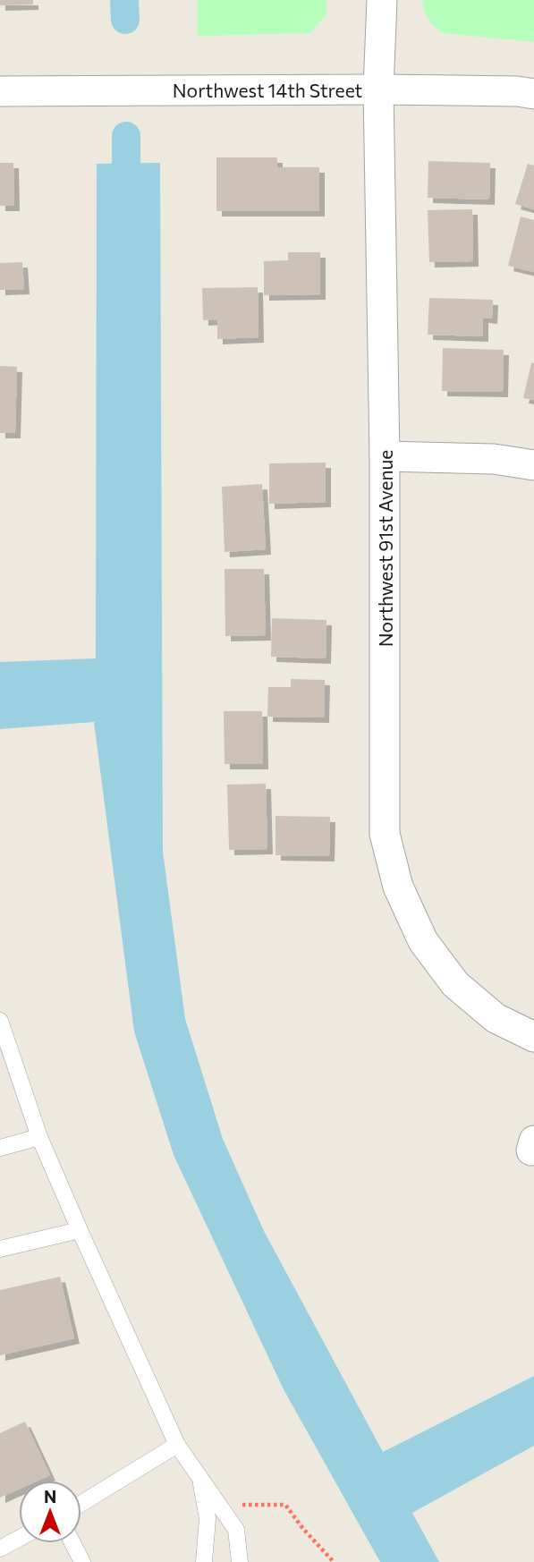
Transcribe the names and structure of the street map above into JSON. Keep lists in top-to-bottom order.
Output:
{
  "streets": {
    "street": ["Northwest 14th Street", "Northwest 91st Avenue"]
  },
  "crossings": [
    ["Northwest 14th Street", "Northwest 91st Avenue"]
  ],
  "north": "top"
}
